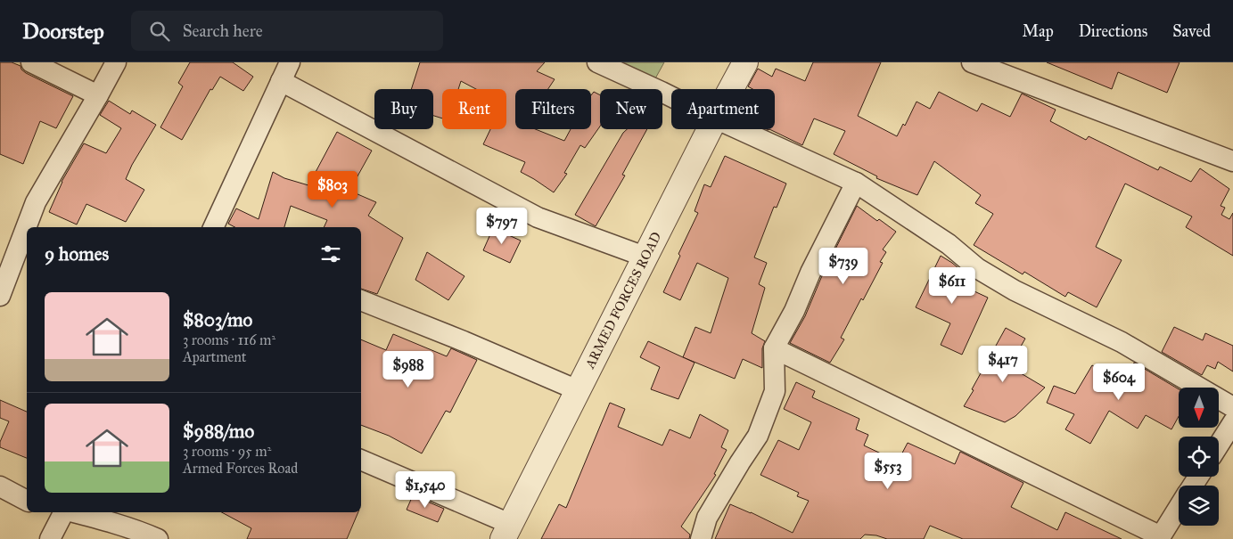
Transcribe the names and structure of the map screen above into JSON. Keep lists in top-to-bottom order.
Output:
{
  "streets": {
    "street": ["ARMED FORCES ROAD"]
  },
  "north": "bottom",
  "page": {
    "header": "Doorstep",
    "search": "Search here",
    "nav": ["Map", "Directions", "Saved"],
    "chip": [
      "Buy",
      "Rent",
      "Filters",
      "New",
      "Apartment"
    ],
    "price": [
      "$803",
      "$797",
      "$739",
      "$611",
      "$417",
      "$988",
      "$604",
      "$553",
      "$1,540"
    ],
    "heading": "9 homes",
    "list": [
      {
        "name": "$803/mo",
        "note": "3 rooms · 116 m² · Apartment"
      },
      {
        "name": "$988/mo",
        "note": "3 rooms · 95 m² · Armed Forces Road"
      }
    ]
  }
}
